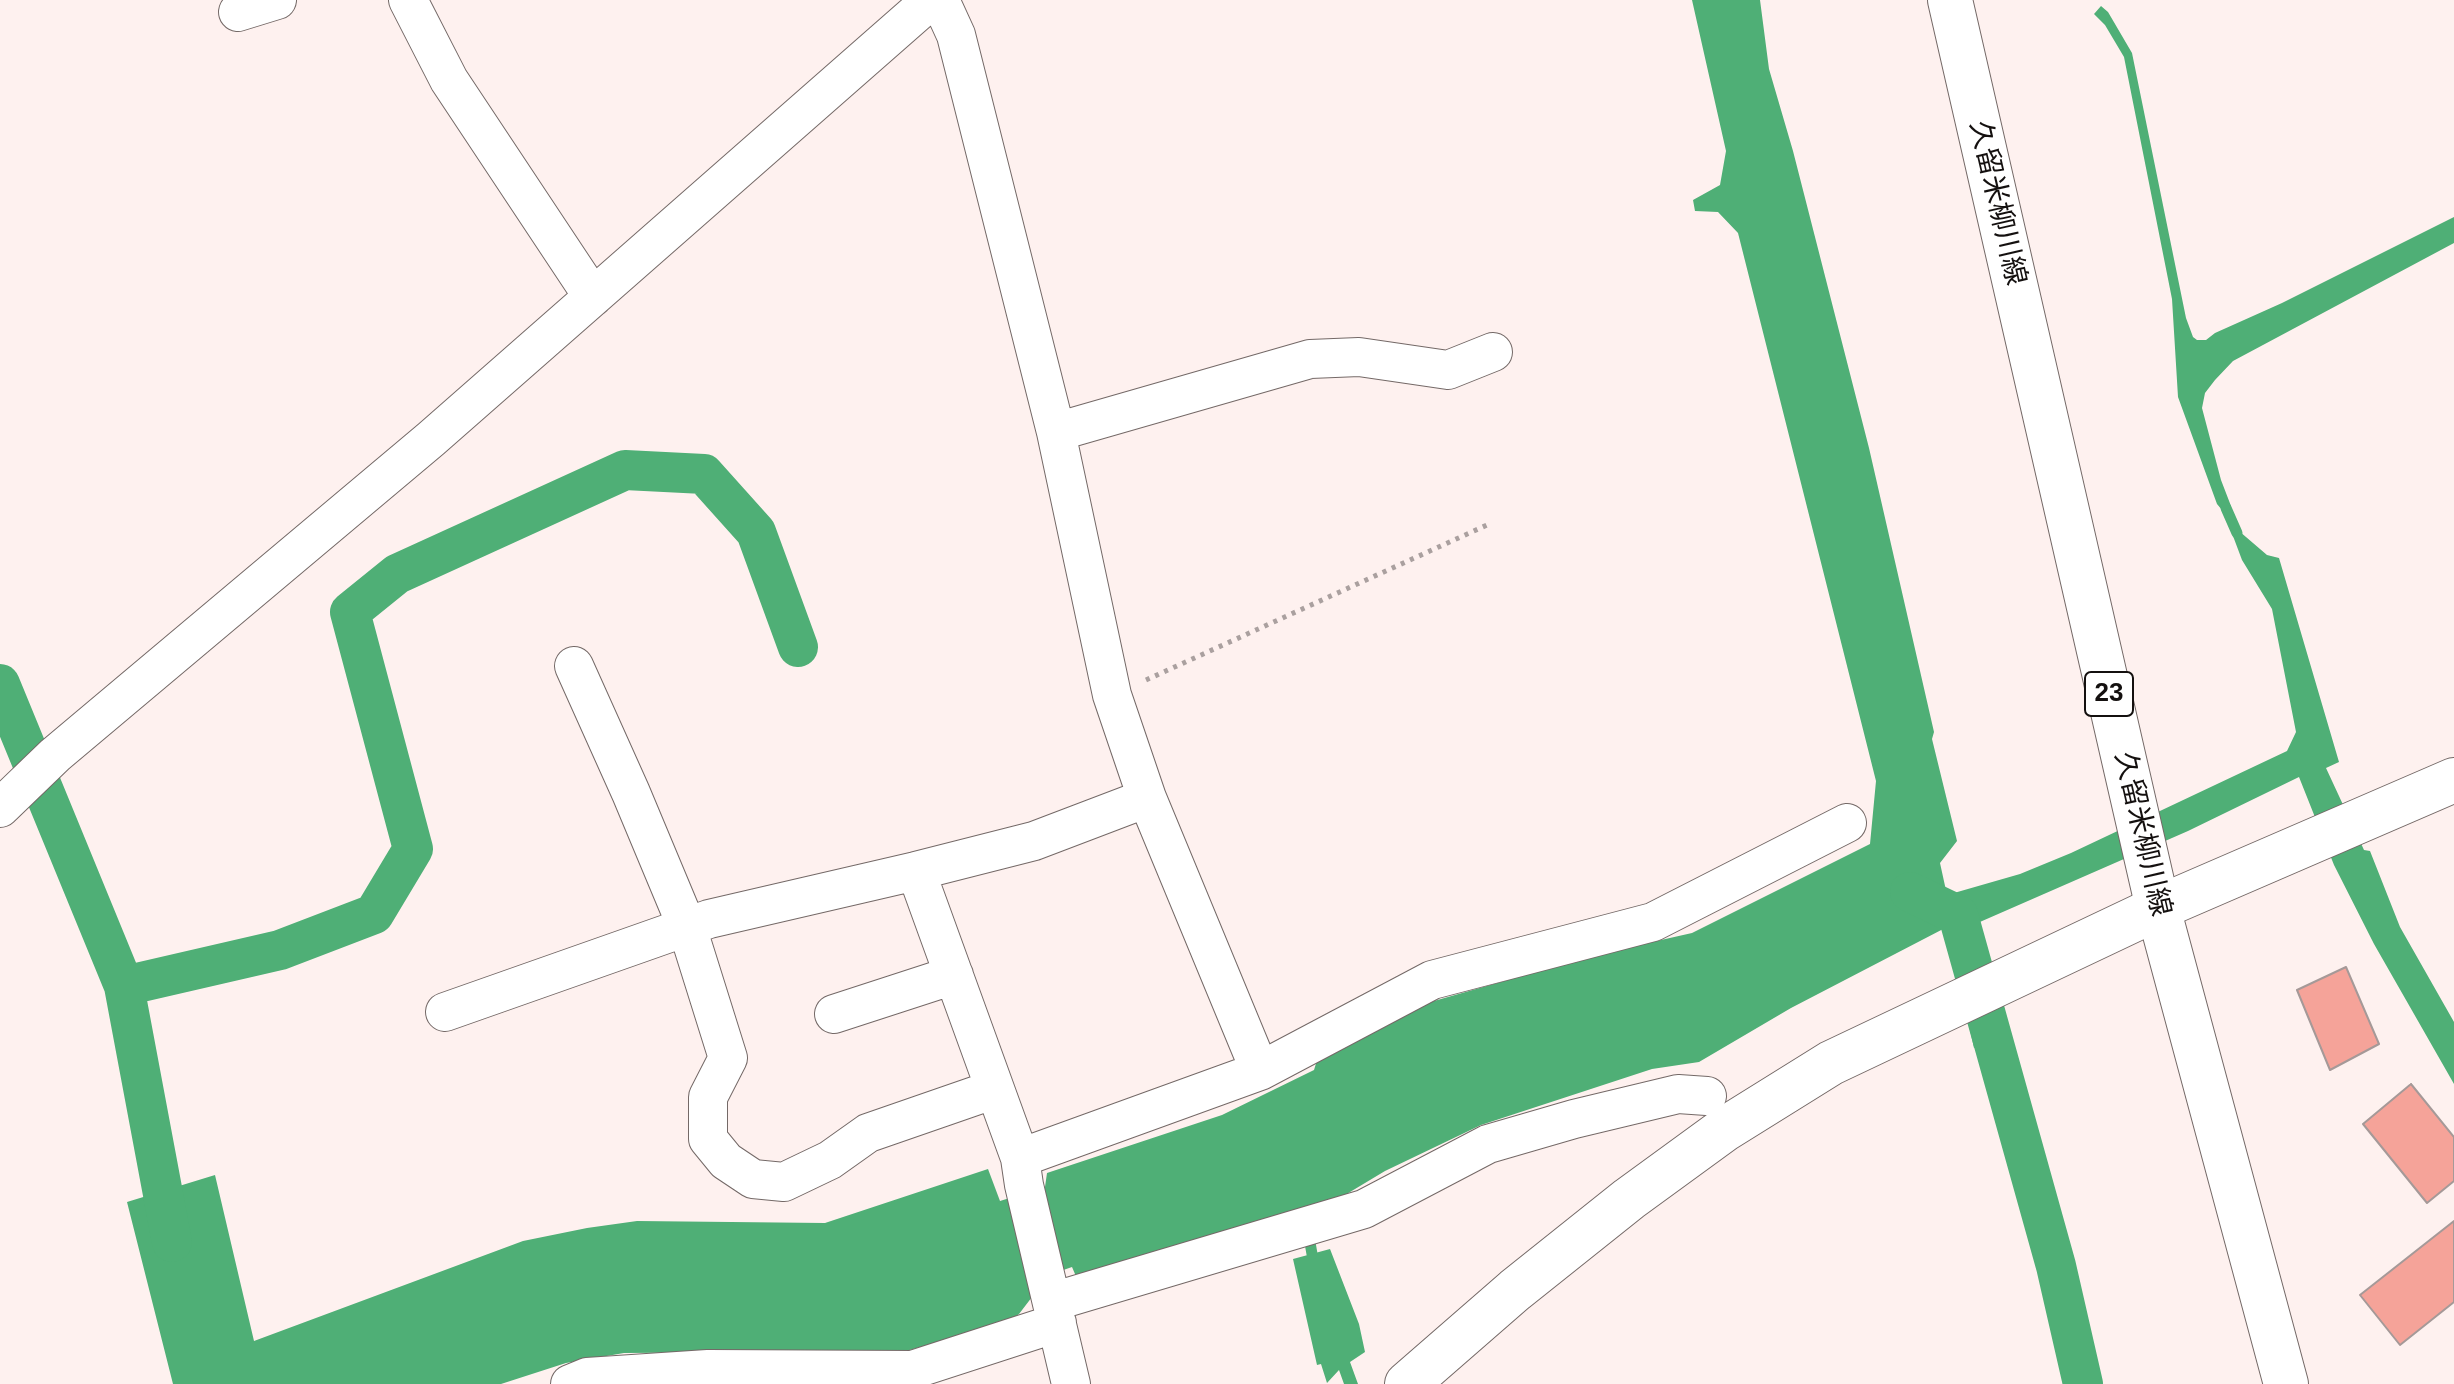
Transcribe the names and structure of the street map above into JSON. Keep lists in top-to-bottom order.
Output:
{
  "streets": {
    "main road": ["久留米柳川線", "23"]
  }
}
